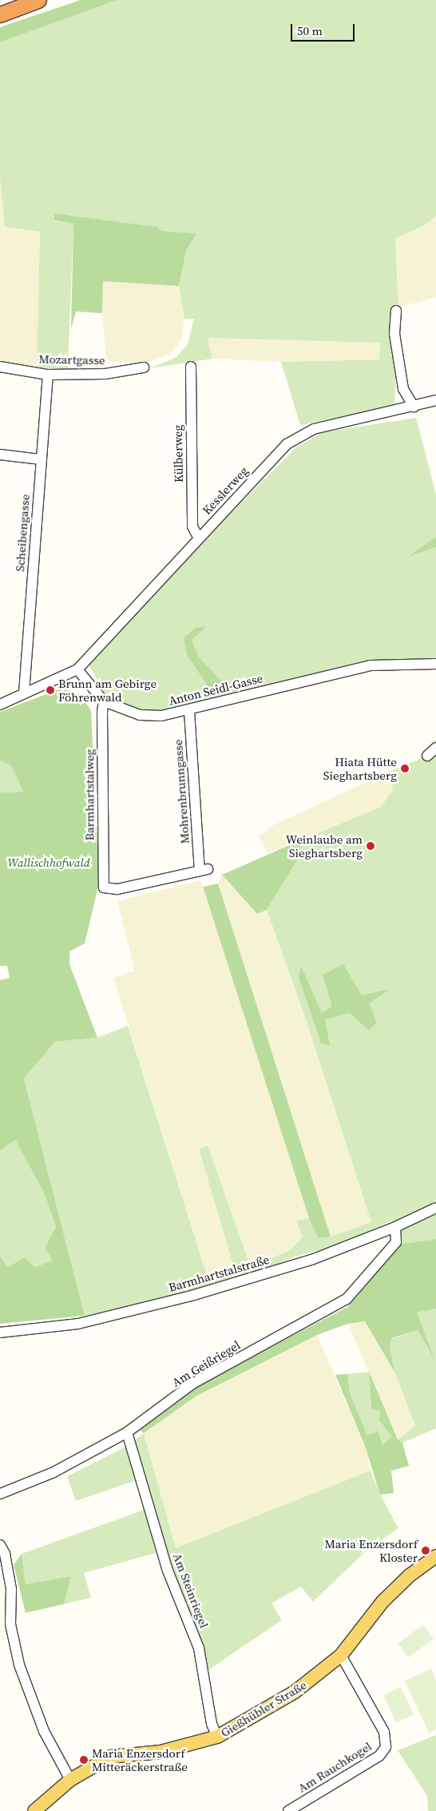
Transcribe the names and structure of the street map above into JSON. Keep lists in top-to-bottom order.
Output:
{
  "streets": {
    "main road": ["Gießhübler Straße"],
    "street": [
      "Mozartgasse",
      "Külberweg",
      "Kesslerweg",
      "Scheibengasse",
      "Anton Seidl-Gasse",
      "Mohrenbrunngasse",
      "Barmhartstalweg",
      "Barmhartstalstraße",
      "Am Geißriegel",
      "Am Steinriegel",
      "Am Rauchkogel"
    ]
  },
  "crossings": [
    ["Mozartgasse", "Scheibengasse"],
    ["Külberweg", "Kesslerweg"],
    ["Kesslerweg", "Anton Seidl-Gasse"],
    ["Anton Seidl-Gasse", "Mohrenbrunngasse"],
    ["Anton Seidl-Gasse", "Barmhartstalweg"],
    ["Mohrenbrunngasse", "Barmhartstalweg"],
    ["Barmhartstalstraße", "Am Geißriegel"],
    ["Am Geißriegel", "Am Steinriegel"],
    ["Am Steinriegel", "Gießhübler Straße"],
    ["Gießhübler Straße", "Am Rauchkogel"]
  ],
  "parks": ["Wallischhofwald"],
  "places": [
    "Brunn am Gebirge Föhrenwald",
    "Hiata Hütte Sieghartsberg",
    "Weinlaube am Sieghartsberg",
    "Maria Enzersdorf Kloster",
    "Maria Enzersdorf Mitteräckerstraße"
  ],
  "scale_bar": "50 m"
}
